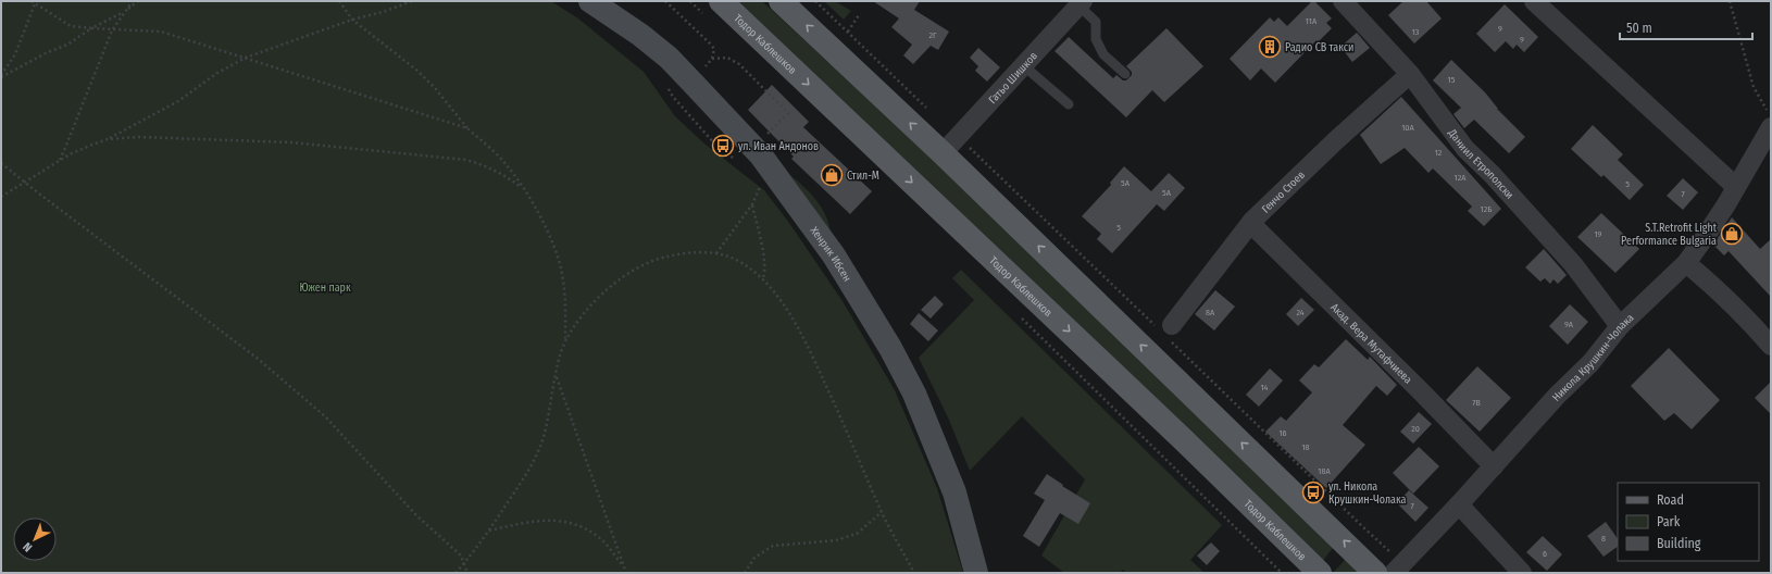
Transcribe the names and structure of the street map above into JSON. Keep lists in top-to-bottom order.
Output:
{
  "streets": {
    "main road": ["Тодор Каблешков", "Хенрик Ибсен"],
    "street": [
      "Гатьо Шишков",
      "Даниил Етрополски",
      "Генчо Стоев",
      "Акад. Вера Мутафчиева",
      "Никола Крушкин-Чолака"
    ]
  },
  "crossings": [
    ["Даниил Етрополски", "Генчо Стоев"],
    ["Даниил Етрополски", "Никола Крушкин-Чолака"],
    ["Генчо Стоев", "Акад. Вера Мутафчиева"],
    ["Акад. Вера Мутафчиева", "Никола Крушкин-Чолака"]
  ],
  "parks": ["Южен парк"],
  "places": {
    "building": ["Радио СВ такси"],
    "bus stop": ["ул. Иван Андонов", "ул. Никола Крушкин-Чолака"],
    "shop": ["Стил-М", "S.T.Retrofit Light Performance Bulgaria"]
  },
  "house_numbers": [
    "11А",
    "9",
    "13",
    "2Г",
    "9",
    "15",
    "10А",
    "12",
    "12А",
    "5А",
    "5",
    "5А",
    "7",
    "12Б",
    "5",
    "19",
    "8А",
    "24",
    "9А",
    "14",
    "7В",
    "20",
    "16",
    "18",
    "18А",
    "7",
    "8",
    "6"
  ],
  "legend": ["Road", "Park", "Building"],
  "scale_bar": "50 m",
  "north": "bottom left"
}
